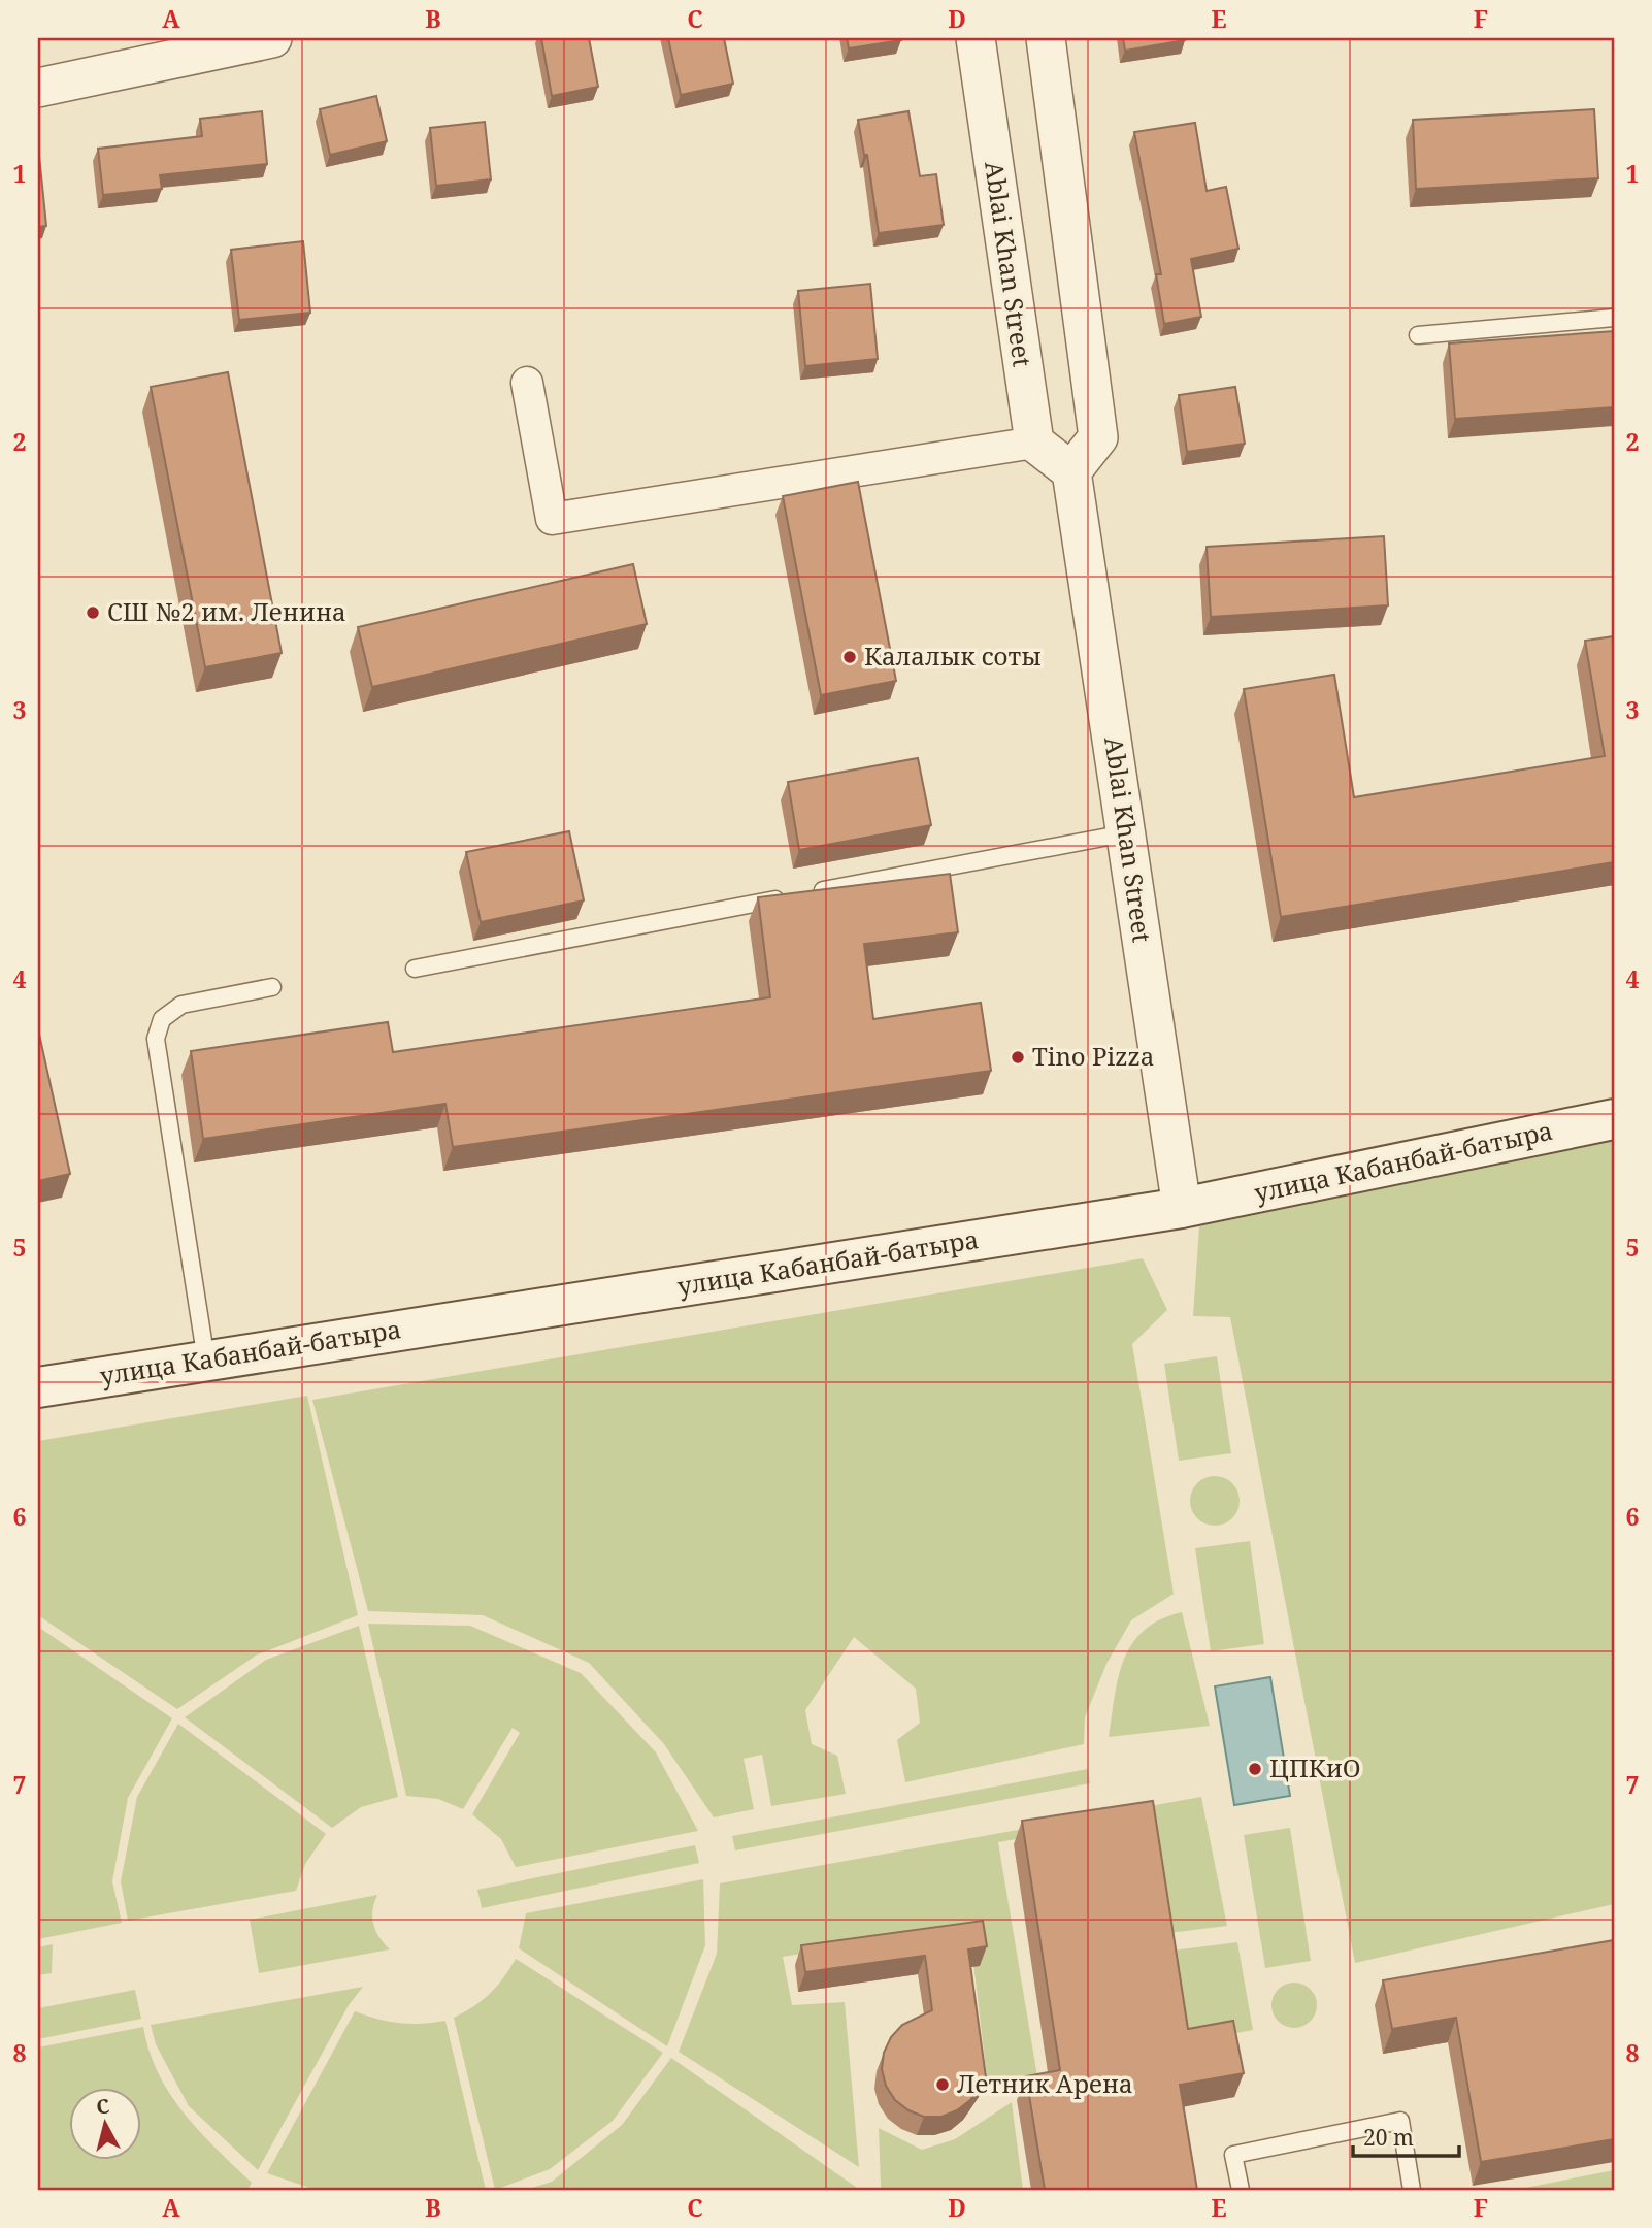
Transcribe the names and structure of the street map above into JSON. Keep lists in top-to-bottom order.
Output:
{
  "streets": {
    "main road": ["улица Кабанбай-батыра"],
    "street": ["Ablai Khan Street"]
  },
  "crossings": [
    ["Ablai Khan Street", "улица Кабанбай-батыра"]
  ],
  "places": [
    "СШ №2 им. Ленина",
    "Калалык соты",
    "Tino Pizza",
    "ЦПКиО",
    "Летник Арена"
  ],
  "scale_bar": "20 m",
  "north": "top",
  "grid": {
    "columns": [
      "A",
      "B",
      "C",
      "D",
      "E",
      "F"
    ],
    "rows": [
      "1",
      "2",
      "3",
      "4",
      "5",
      "6",
      "7",
      "8"
    ]
  }
}
